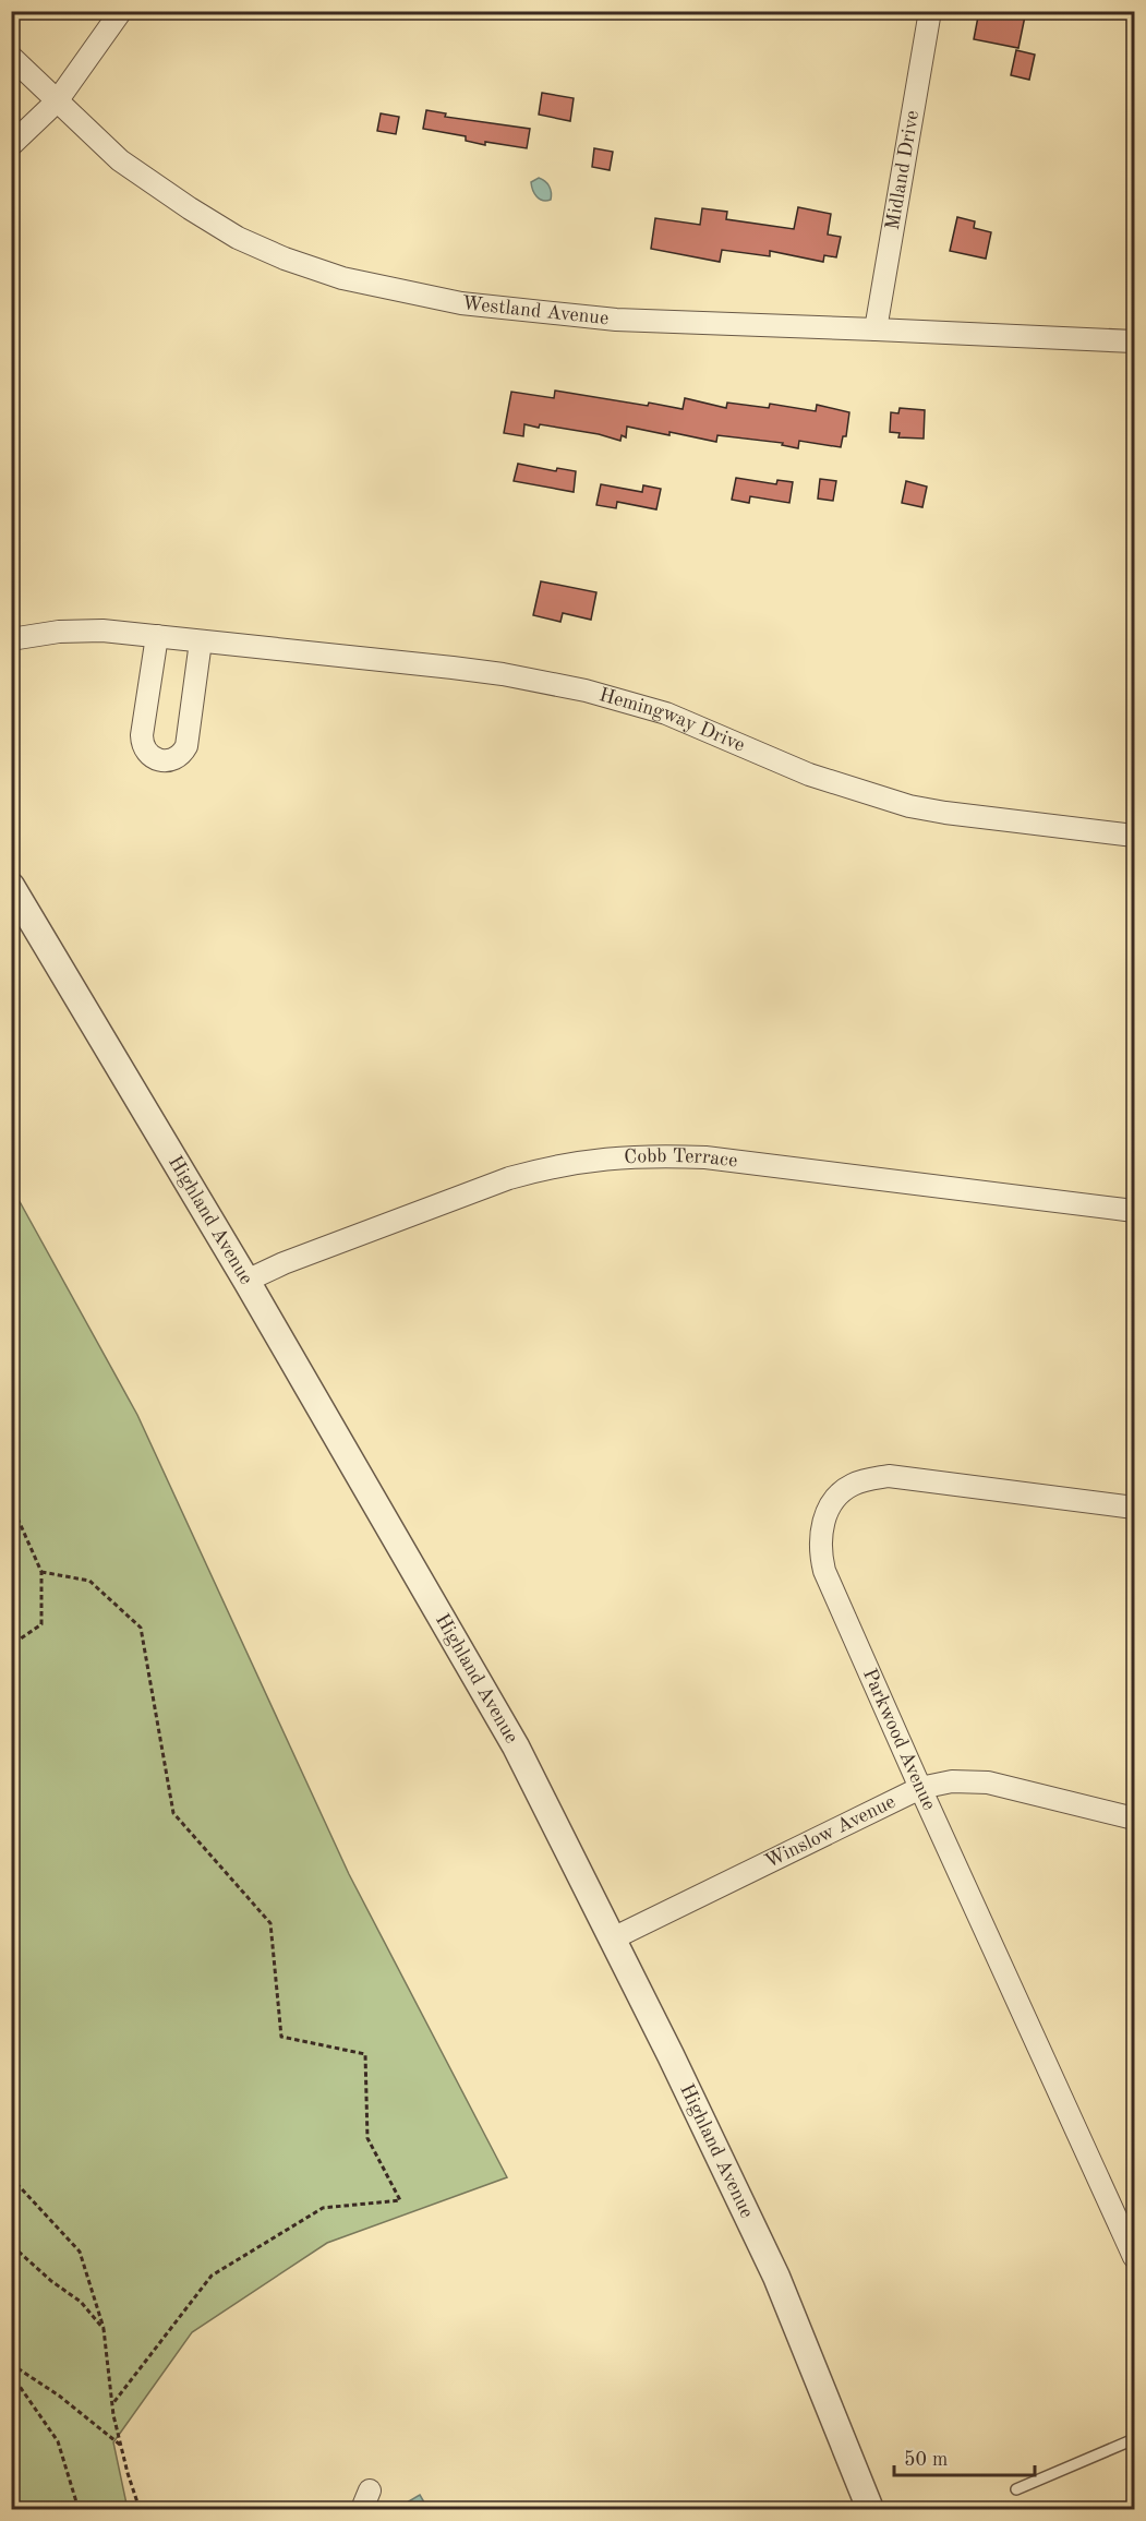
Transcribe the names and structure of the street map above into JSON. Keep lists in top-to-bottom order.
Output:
{
  "streets": {
    "street": [
      "Midland Drive",
      "Westland Avenue",
      "Hemingway Drive",
      "Cobb Terrace",
      "Highland Avenue",
      "Parkwood Avenue",
      "Winslow Avenue"
    ]
  },
  "crossings": [
    ["Midland Drive", "Westland Avenue"],
    ["Cobb Terrace", "Highland Avenue"],
    ["Highland Avenue", "Winslow Avenue"],
    ["Parkwood Avenue", "Winslow Avenue"]
  ],
  "scale_bar": "50 m"
}
